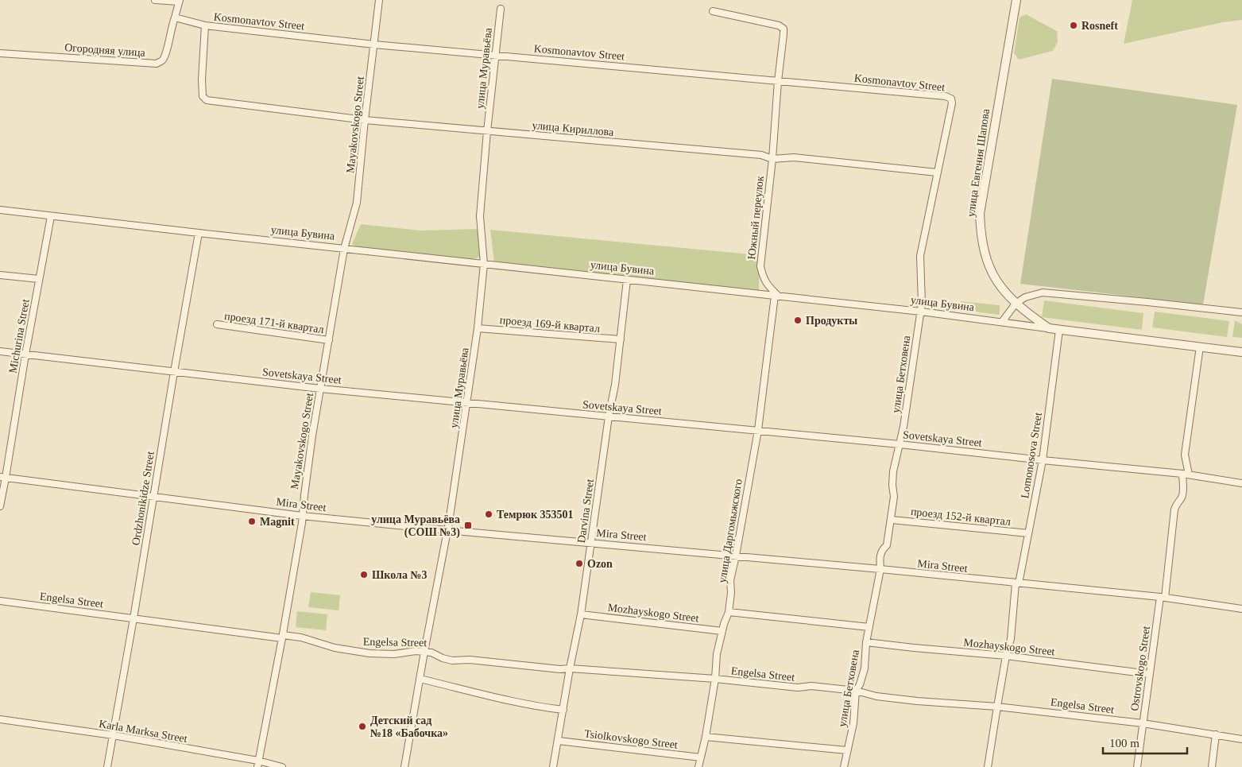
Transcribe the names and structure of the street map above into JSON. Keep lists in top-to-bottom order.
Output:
{
  "streets": {
    "street": [
      "Kosmonavtov Street",
      "Огородняя улица",
      "улица Муравьёва",
      "Mayakovskogo Street",
      "улица Кириллова",
      "улица Евгения Шапова",
      "Южный переулок",
      "улица Бувина",
      "проезд 171-й квартал",
      "проезд 169-й квартал",
      "Michurina Street",
      "улица Бетховена",
      "Sovetskaya Street",
      "Lomonosova Street",
      "Ordzhonikidze Street",
      "Mira Street",
      "Darvina Street",
      "проезд 152-й квартал",
      "улица Даргомыжского",
      "Engelsa Street",
      "Mozhayskogo Street",
      "Ostrovskogo Street",
      "Karla Marksa Street",
      "Tsiolkovskogo Street"
    ]
  },
  "crossings": [
    ["Kosmonavtov Street", "Огородняя улица"],
    ["Kosmonavtov Street", "улица Муравьёва"],
    ["Kosmonavtov Street", "Mayakovskogo Street"],
    ["Kosmonavtov Street", "улица Кириллова"],
    ["Kosmonavtov Street", "Южный переулок"],
    ["Kosmonavtov Street", "улица Бетховена"],
    ["улица Муравьёва", "улица Кириллова"],
    ["улица Муравьёва", "улица Бувина"],
    ["улица Муравьёва", "проезд 169-й квартал"],
    ["улица Муравьёва", "Sovetskaya Street"],
    ["улица Муравьёва", "Mira Street"],
    ["улица Муравьёва", "Engelsa Street"],
    ["Mayakovskogo Street", "улица Кириллова"],
    ["Mayakovskogo Street", "улица Бувина"],
    ["Mayakovskogo Street", "проезд 171-й квартал"],
    ["Mayakovskogo Street", "Sovetskaya Street"],
    ["Mayakovskogo Street", "Mira Street"],
    ["Mayakovskogo Street", "Engelsa Street"],
    ["Mayakovskogo Street", "Karla Marksa Street"],
    ["улица Кириллова", "Южный переулок"],
    ["улица Кириллова", "улица Бетховена"],
    ["улица Евгения Шапова", "улица Бувина"],
    ["Южный переулок", "улица Бувина"],
    ["Южный переулок", "улица Даргомыжского"],
    ["улица Бувина", "Michurina Street"],
    ["улица Бувина", "улица Бетховена"],
    ["улица Бувина", "Lomonosova Street"],
    ["улица Бувина", "Ordzhonikidze Street"],
    ["улица Бувина", "Darvina Street"],
    ["улица Бувина", "улица Даргомыжского"],
    ["улица Бувина", "Ostrovskogo Street"],
    ["проезд 169-й квартал", "Darvina Street"],
    ["Michurina Street", "Sovetskaya Street"],
    ["Michurina Street", "Mira Street"],
    ["улица Бетховена", "Sovetskaya Street"],
    ["улица Бетховена", "Mira Street"],
    ["улица Бетховена", "проезд 152-й квартал"],
    ["улица Бетховена", "Engelsa Street"],
    ["улица Бетховена", "Mozhayskogo Street"],
    ["Sovetskaya Street", "Lomonosova Street"],
    ["Sovetskaya Street", "Ordzhonikidze Street"],
    ["Sovetskaya Street", "Darvina Street"],
    ["Sovetskaya Street", "улица Даргомыжского"],
    ["Sovetskaya Street", "Ostrovskogo Street"],
    ["Lomonosova Street", "Mira Street"],
    ["Lomonosova Street", "проезд 152-й квартал"],
    ["Lomonosova Street", "Engelsa Street"],
    ["Lomonosova Street", "Mozhayskogo Street"],
    ["Ordzhonikidze Street", "Mira Street"],
    ["Ordzhonikidze Street", "Engelsa Street"],
    ["Ordzhonikidze Street", "Karla Marksa Street"],
    ["Mira Street", "Darvina Street"],
    ["Mira Street", "улица Даргомыжского"],
    ["Mira Street", "Ostrovskogo Street"],
    ["Darvina Street", "Engelsa Street"],
    ["Darvina Street", "Mozhayskogo Street"],
    ["Darvina Street", "Tsiolkovskogo Street"],
    ["улица Даргомыжского", "Engelsa Street"],
    ["улица Даргомыжского", "Mozhayskogo Street"],
    ["улица Даргомыжского", "Tsiolkovskogo Street"],
    ["Engelsa Street", "Ostrovskogo Street"],
    ["Mozhayskogo Street", "Ostrovskogo Street"]
  ],
  "places": {
    "other": [
      "Rosneft",
      "Продукты",
      "Темрюк 353501",
      "Magnit",
      "Ozon",
      "Школа №3",
      "Детский сад №18 «Бабочка»"
    ],
    "transit": ["улица Муравьёва (СОШ №3)"]
  },
  "scale_bar": "100 m"
}
